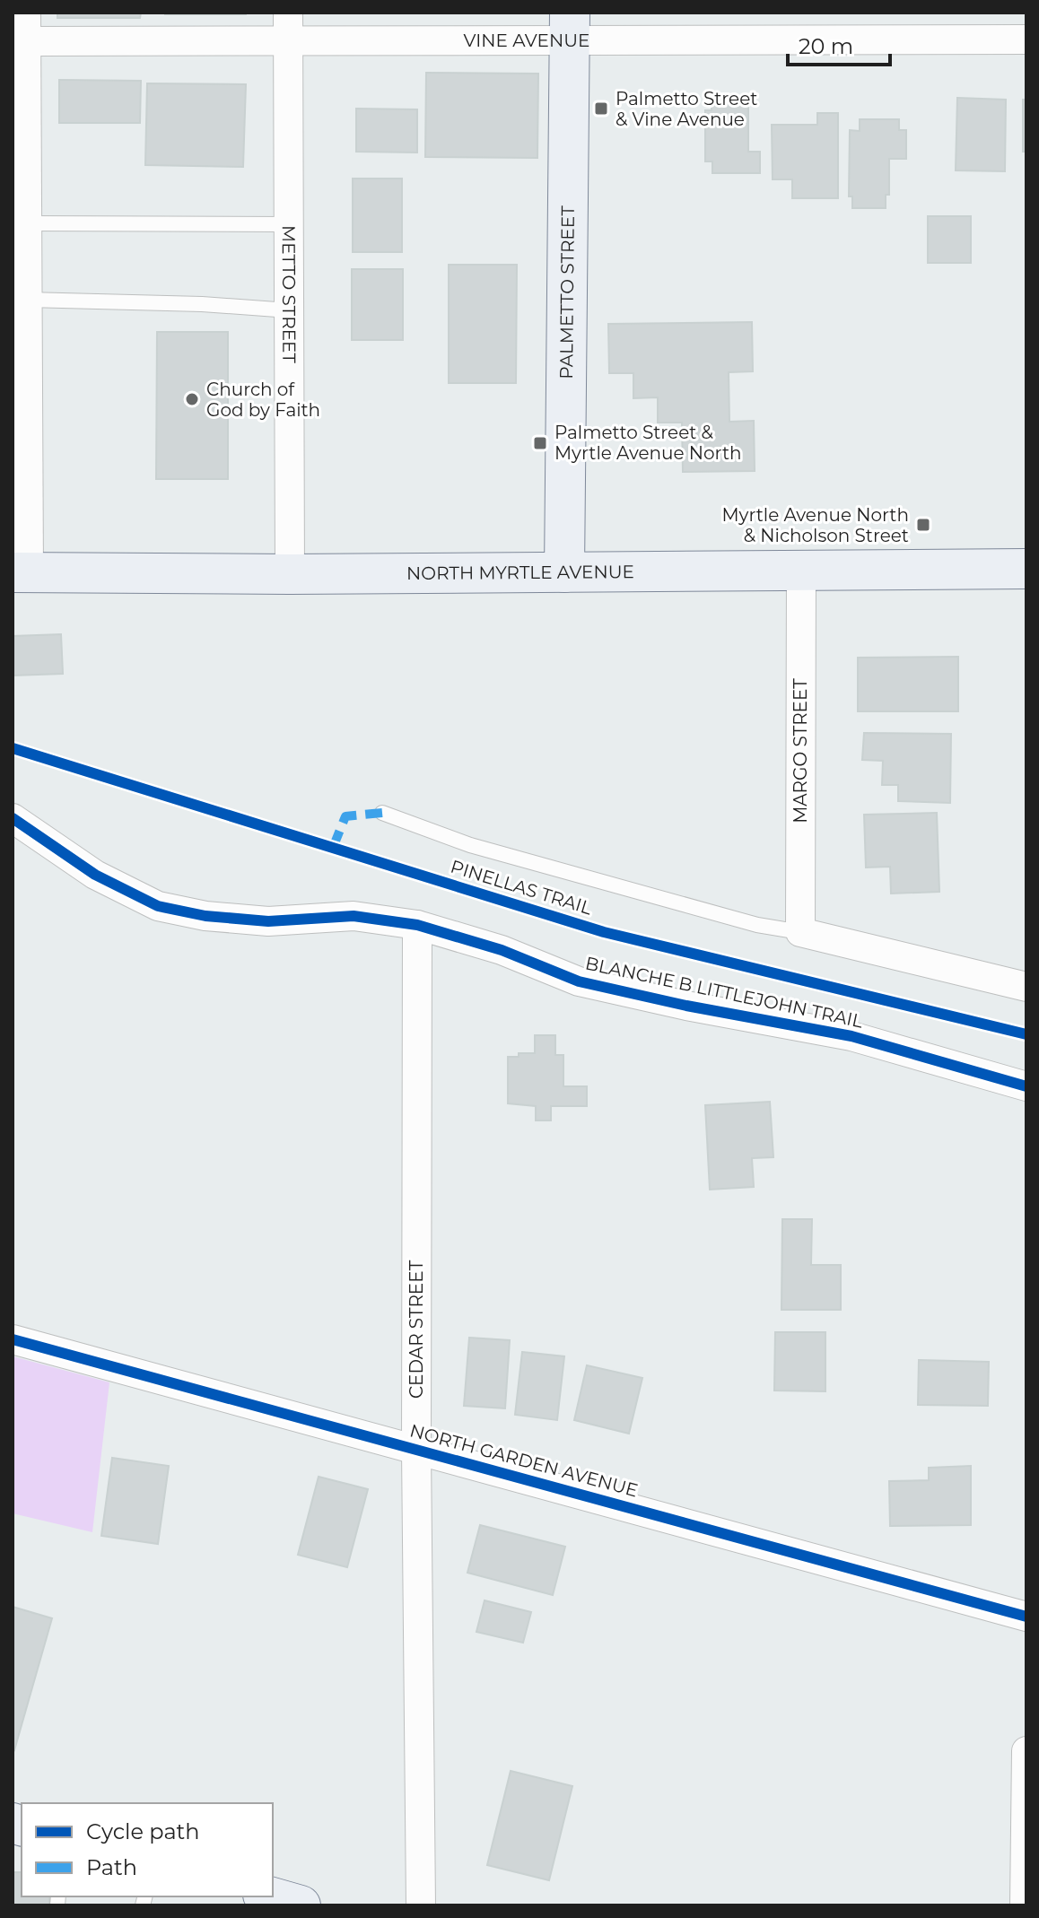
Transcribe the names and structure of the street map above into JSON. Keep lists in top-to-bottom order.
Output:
{
  "streets": {
    "main road": ["PALMETTO STREET", "NORTH MYRTLE AVENUE"],
    "street": [
      "VINE AVENUE",
      "METTO STREET",
      "MARGO STREET",
      "BLANCHE B LITTLEJOHN TRAIL",
      "CEDAR STREET",
      "NORTH GARDEN AVENUE"
    ],
    "cycle path": ["PINELLAS TRAIL"]
  },
  "crossings": [
    ["VINE AVENUE", "PALMETTO STREET"],
    ["VINE AVENUE", "METTO STREET"],
    ["PALMETTO STREET", "NORTH MYRTLE AVENUE"],
    ["METTO STREET", "NORTH MYRTLE AVENUE"],
    ["NORTH MYRTLE AVENUE", "MARGO STREET"],
    ["BLANCHE B LITTLEJOHN TRAIL", "CEDAR STREET"],
    ["CEDAR STREET", "NORTH GARDEN AVENUE"]
  ],
  "places": {
    "transit": ["Palmetto Street & Vine Avenue", "Palmetto Street & Myrtle Avenue North", "Myrtle Avenue North & Nicholson Street"],
    "other": ["Church of God by Faith"]
  },
  "legend": ["Cycle path", "Path"],
  "scale_bar": "20 m"
}
